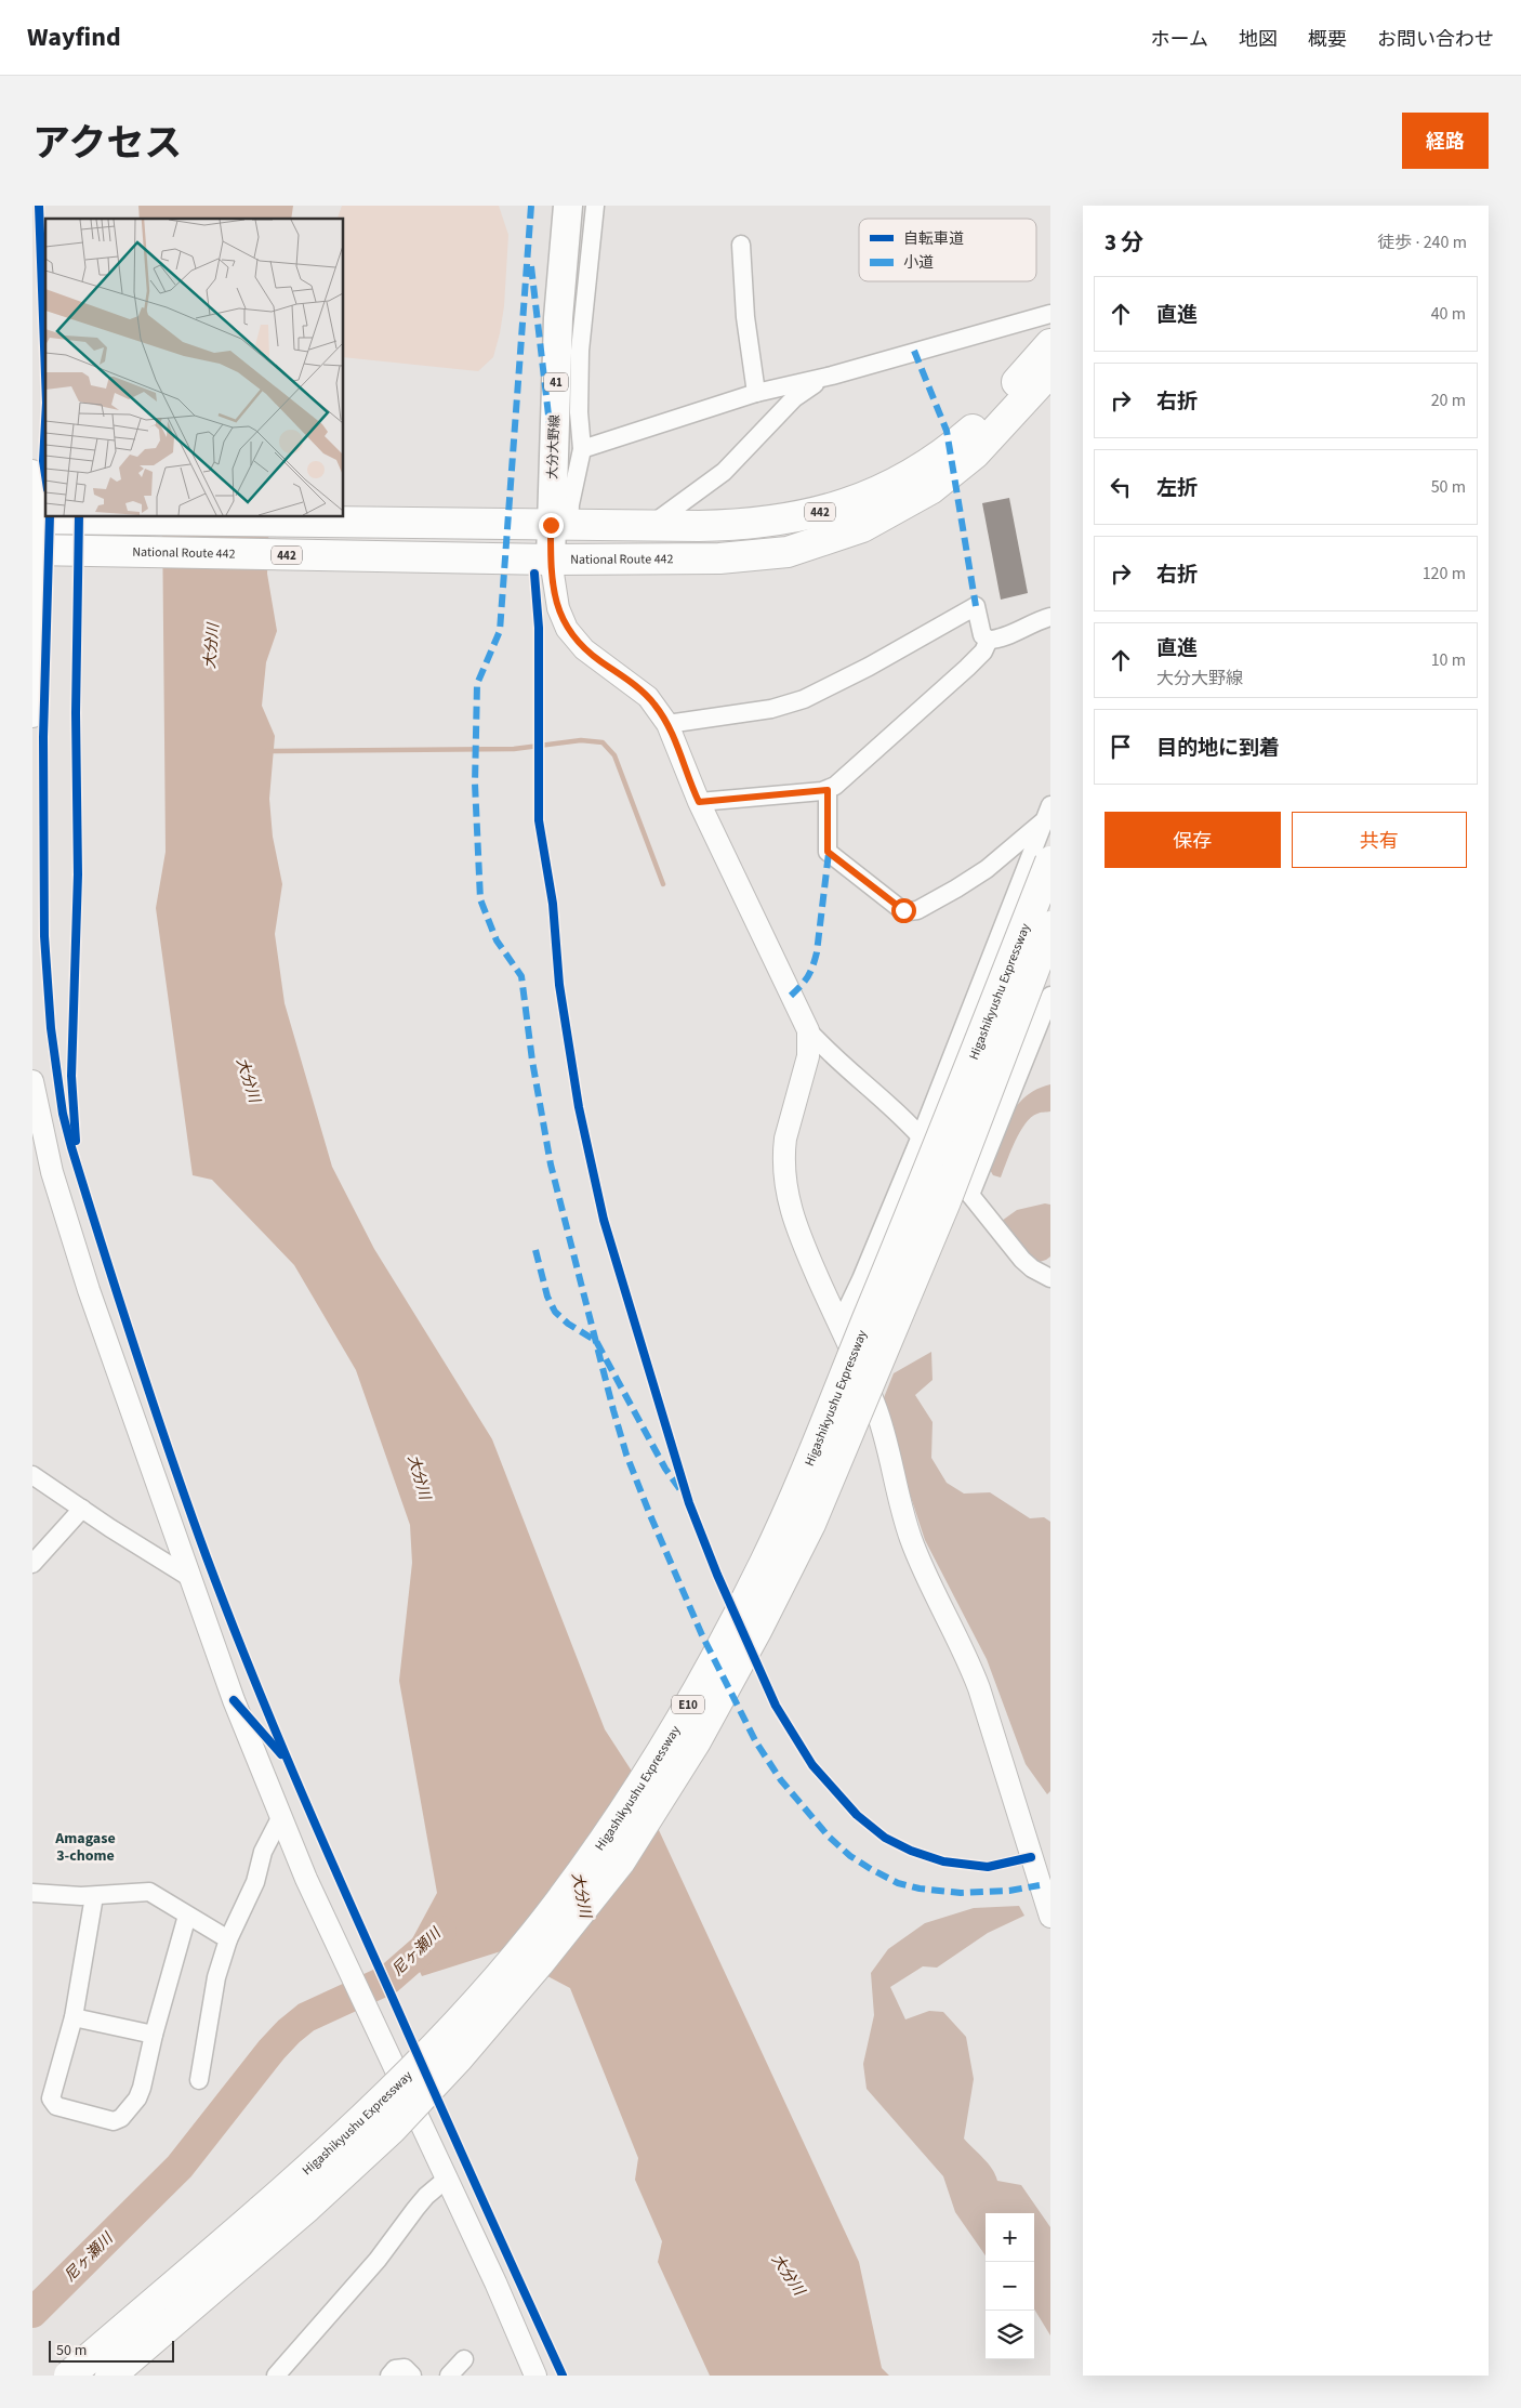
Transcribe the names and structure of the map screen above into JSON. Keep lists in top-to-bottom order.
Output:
{
  "streets": {
    "highway": [
      "442",
      "National Route 442",
      "Higashikyushu Expressway",
      "E10"
    ],
    "main road": ["41", "大分大野線"]
  },
  "crossings": [
    ["大分大野線", "442"],
    ["大分大野線", "National Route 442"]
  ],
  "districts": ["Amagase 3-chome"],
  "water": ["大分川", "尼ヶ瀬川"],
  "legend": ["自転車道", "小道"],
  "scale_bar": "50 m",
  "page": {
    "header": "Wayfind",
    "nav": [
      "ホーム",
      "地図",
      "概要",
      "お問い合わせ"
    ],
    "title": "アクセス",
    "buttons": [
      "経路",
      ["保存", "共有"]
    ],
    "heading": ["3 分", "徒歩 · 240 m"],
    "list": [
      ["直進", "40 m"],
      ["右折", "20 m"],
      ["左折", "50 m"],
      ["右折", "120 m"],
      ["直進", "大分大野線", "10 m"],
      "目的地に到着"
    ],
    "map_buttons": ["+", "−"],
    "scale": "50 m"
  }
}
